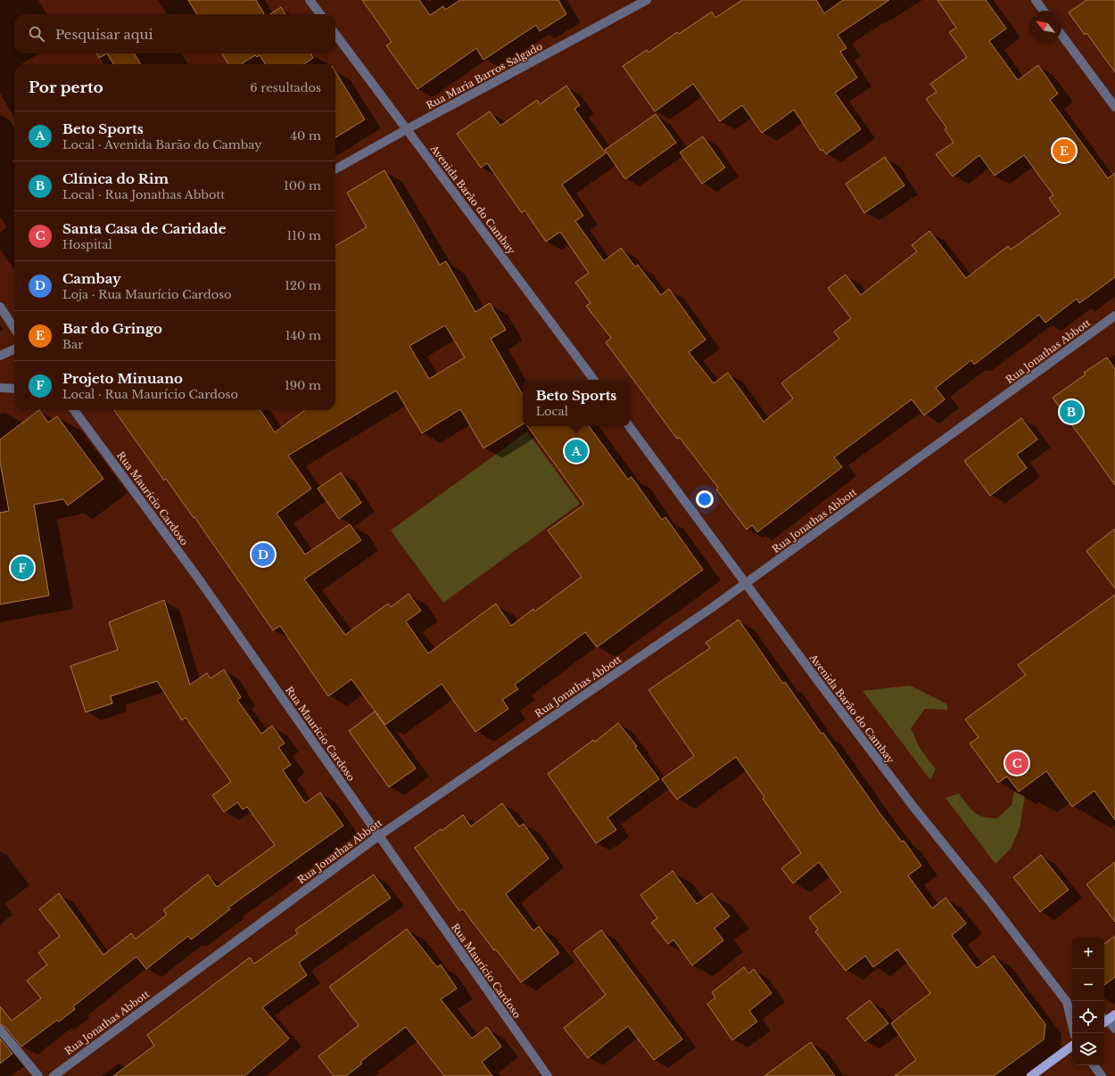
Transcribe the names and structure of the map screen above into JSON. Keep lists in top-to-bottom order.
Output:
{
  "streets": {
    "street": [
      "Rua Maria Barros Salgado",
      "Avenida Barão do Cambay",
      "Rua Jonathas Abbott",
      "Rua Maurício Cardoso"
    ]
  },
  "crossings": [
    ["Rua Maria Barros Salgado", "Avenida Barão do Cambay"],
    ["Avenida Barão do Cambay", "Rua Jonathas Abbott"],
    ["Rua Jonathas Abbott", "Rua Maurício Cardoso"]
  ],
  "north": "top left",
  "page": {
    "search": "Pesquisar aqui",
    "heading": ["Por perto", "6 resultados"],
    "list": [
      {
        "mark": "A",
        "name": "Beto Sports",
        "note": "Local · Avenida Barão do Cambay",
        "value": "40 m"
      },
      {
        "mark": "B",
        "name": "Clínica do Rim",
        "note": "Local · Rua Jonathas Abbott",
        "value": "100 m"
      },
      {
        "mark": "C",
        "name": "Santa Casa de Caridade",
        "note": "Hospital",
        "value": "110 m"
      },
      {
        "mark": "D",
        "name": "Cambay",
        "note": "Loja · Rua Maurício Cardoso",
        "value": "120 m"
      },
      {
        "mark": "E",
        "name": "Bar do Gringo",
        "note": "Bar",
        "value": "140 m"
      },
      {
        "mark": "F",
        "name": "Projeto Minuano",
        "note": "Local · Rua Maurício Cardoso",
        "value": "190 m"
      }
    ],
    "pins": [
      "E",
      "B",
      "A",
      "D",
      "F",
      "C"
    ],
    "popup": ["Beto Sports", "Local"],
    "map_buttons": ["+", "−"]
  }
}
